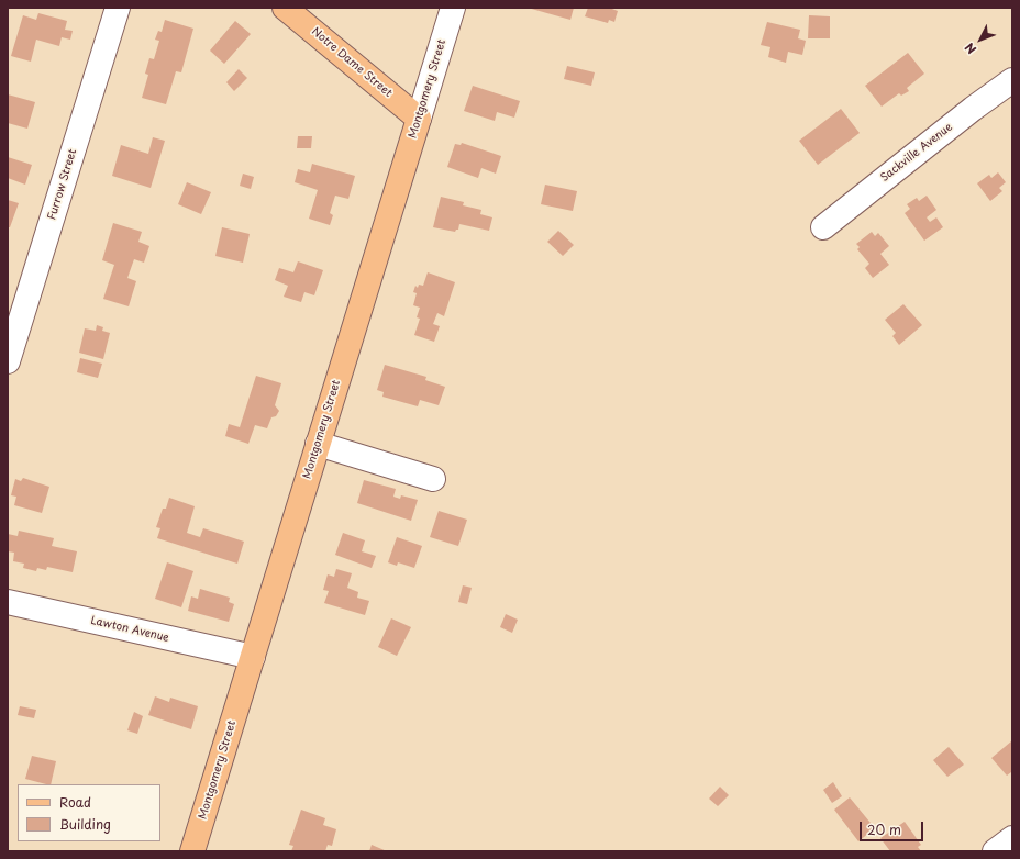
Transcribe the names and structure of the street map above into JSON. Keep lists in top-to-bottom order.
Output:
{
  "streets": {
    "main road": ["Notre Dame Street", "Montgomery Street"],
    "street": ["Sackville Avenue", "Furrow Street", "Lawton Avenue"]
  },
  "crossings": [
    ["Notre Dame Street", "Montgomery Street"],
    ["Montgomery Street", "Lawton Avenue"]
  ],
  "legend": ["Road", "Building"],
  "scale_bar": "20 m",
  "north": "bottom left"
}
